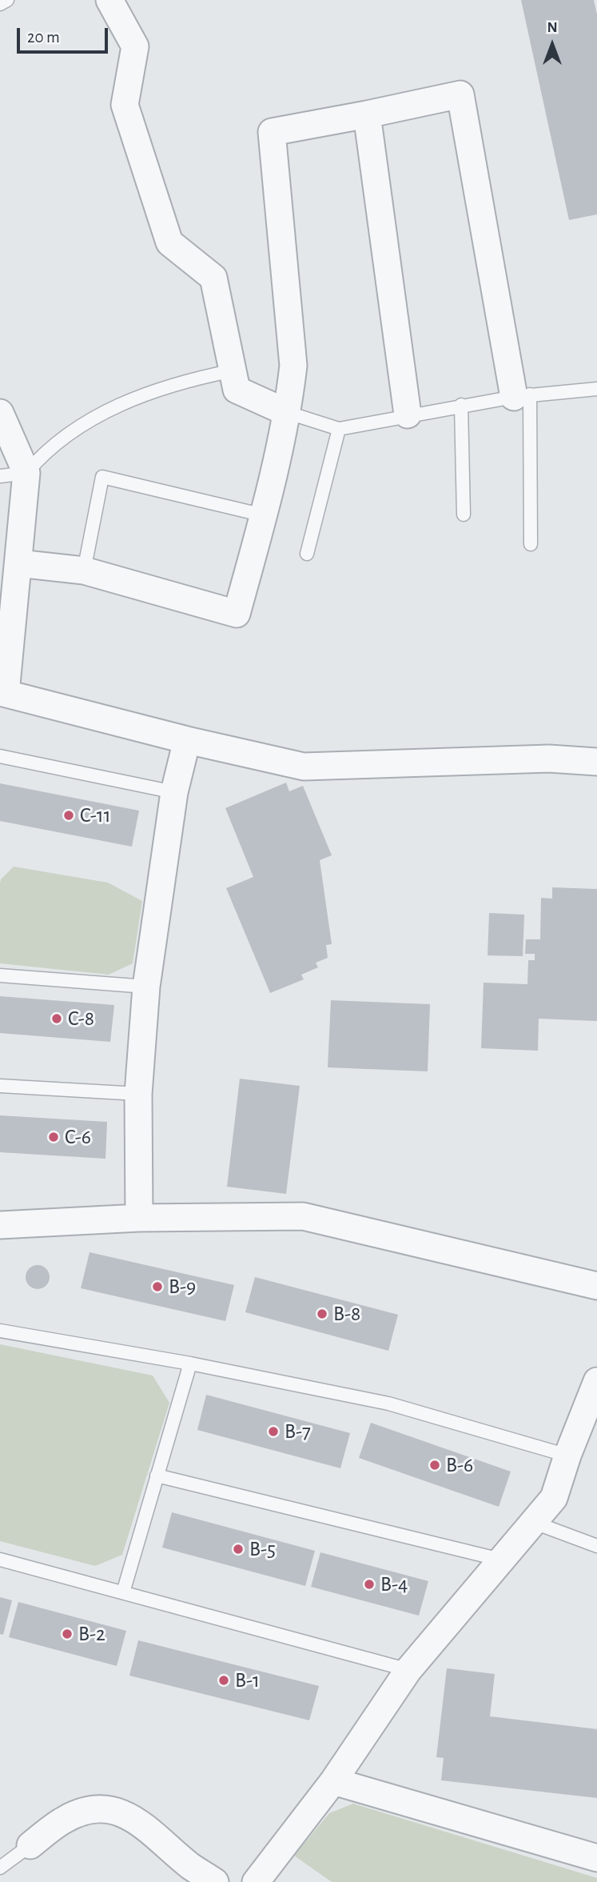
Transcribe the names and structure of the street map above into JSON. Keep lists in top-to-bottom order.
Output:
{
  "places": [
    "C-11",
    "C-8",
    "C-6",
    "B-9",
    "B-8",
    "B-7",
    "B-6",
    "B-5",
    "B-4",
    "B-2",
    "B-1"
  ],
  "scale_bar": "20 m",
  "north": "top"
}
